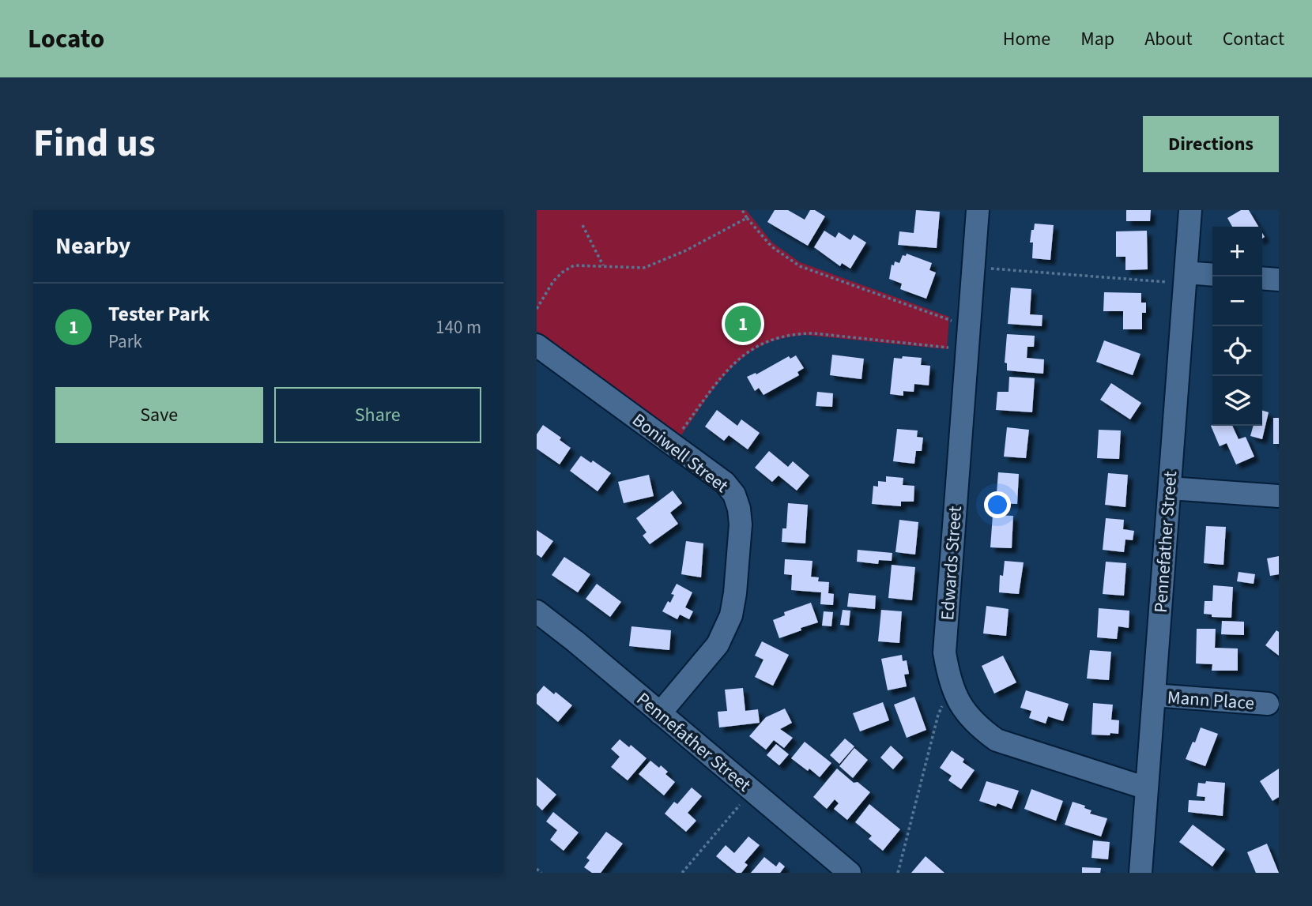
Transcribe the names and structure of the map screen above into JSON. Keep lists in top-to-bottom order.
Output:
{
  "streets": {
    "street": [
      "Boniwell Street",
      "Pennefather Street",
      "Edwards Street",
      "Mann Place"
    ]
  },
  "crossings": [
    ["Boniwell Street", "Pennefather Street"],
    ["Pennefather Street", "Edwards Street"],
    ["Pennefather Street", "Mann Place"]
  ],
  "page": {
    "header": "Locato",
    "nav": [
      "Home",
      "Map",
      "About",
      "Contact"
    ],
    "title": "Find us",
    "buttons": [
      "Directions",
      ["Save", "Share"]
    ],
    "heading": "Nearby",
    "map_buttons": ["+", "−"],
    "list": [
      {
        "mark": "1",
        "name": "Tester Park",
        "note": "Park",
        "value": "140 m"
      }
    ],
    "pins": "1"
  }
}
